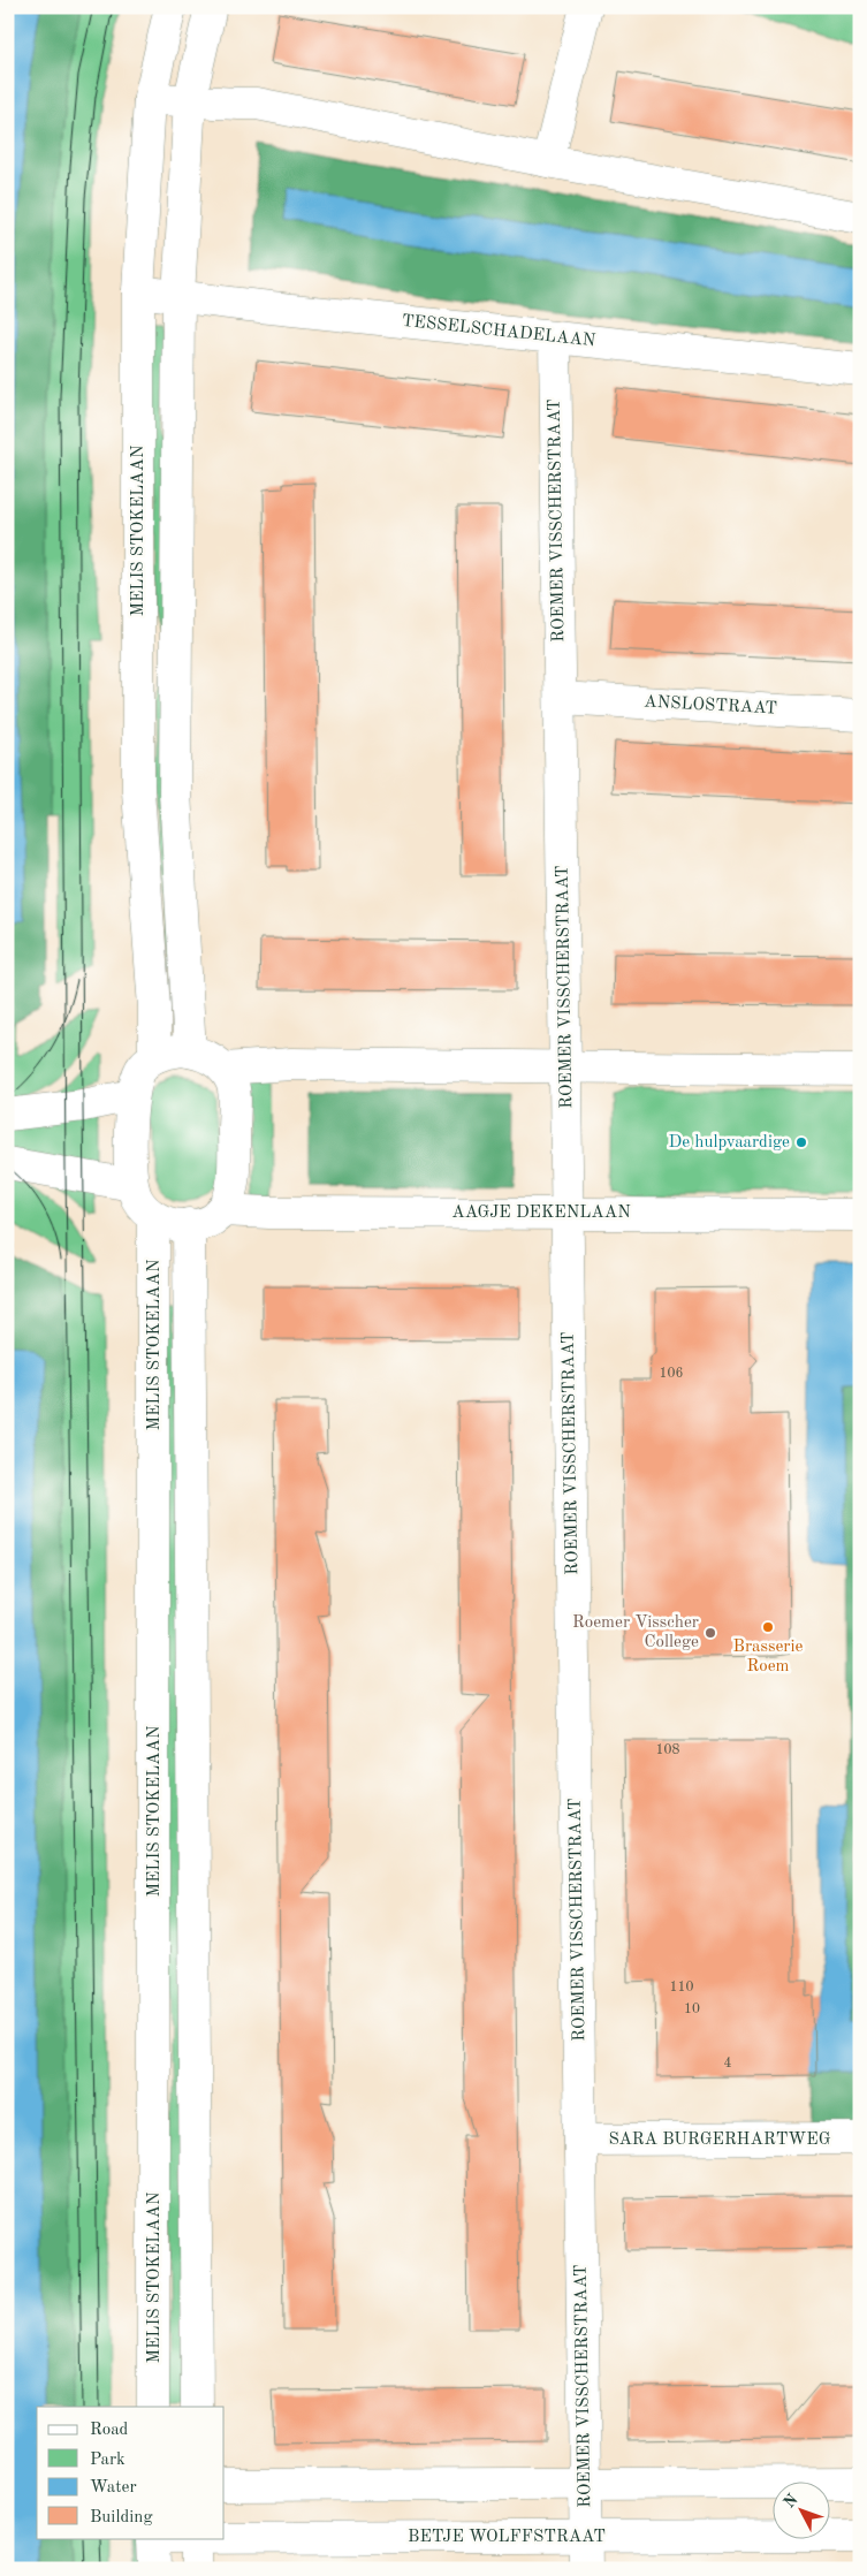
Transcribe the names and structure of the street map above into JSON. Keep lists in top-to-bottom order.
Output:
{
  "streets": {
    "street": [
      "TESSELSCHADELAAN",
      "ROEMER VISSCHERSTRAAT",
      "MELIS STOKELAAN",
      "ANSLOSTRAAT",
      "AAGJE DEKENLAAN",
      "SARA BURGERHARTWEG",
      "BETJE WOLFFSTRAAT"
    ]
  },
  "crossings": [
    ["TESSELSCHADELAAN", "ROEMER VISSCHERSTRAAT"],
    ["TESSELSCHADELAAN", "MELIS STOKELAAN"],
    ["ROEMER VISSCHERSTRAAT", "ANSLOSTRAAT"],
    ["ROEMER VISSCHERSTRAAT", "AAGJE DEKENLAAN"],
    ["ROEMER VISSCHERSTRAAT", "SARA BURGERHARTWEG"],
    ["ROEMER VISSCHERSTRAAT", "BETJE WOLFFSTRAAT"],
    ["MELIS STOKELAAN", "AAGJE DEKENLAAN"]
  ],
  "places": ["De hulpvaardige", "Brasserie Roem", "Roemer Visscher College"],
  "house_numbers": [
    "106",
    "108",
    "110",
    "10",
    "4"
  ],
  "legend": [
    "Road",
    "Park",
    "Water",
    "Building"
  ],
  "north": "top left"
}
